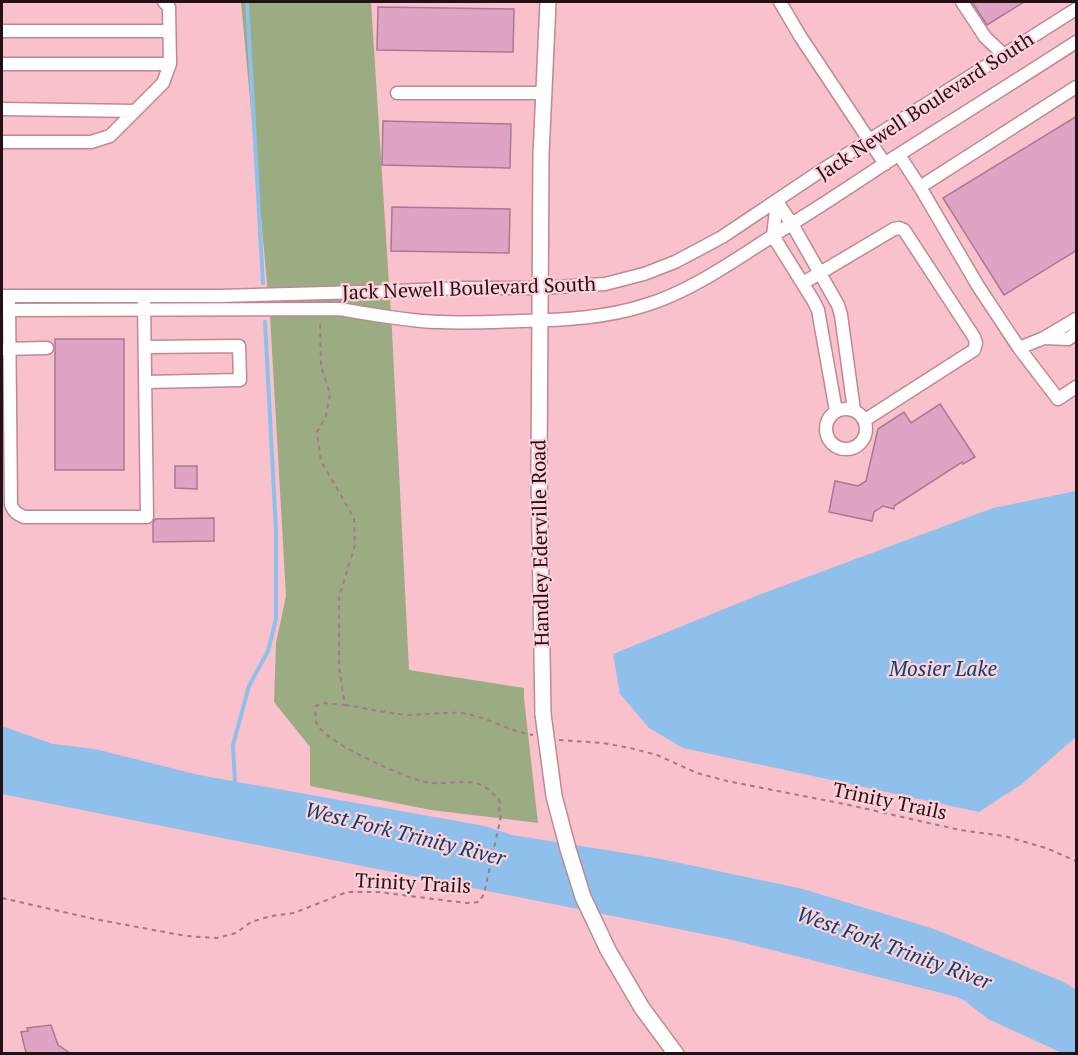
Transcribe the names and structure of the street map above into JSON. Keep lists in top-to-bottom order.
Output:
{
  "streets": {
    "main road": ["Handley Ederville Road"],
    "street": ["Jack Newell Boulevard South"],
    "path": ["Trinity Trails"]
  },
  "crossings": [
    ["Jack Newell Boulevard South", "Handley Ederville Road"]
  ],
  "water": ["Mosier Lake", "West Fork Trinity River"]
}
